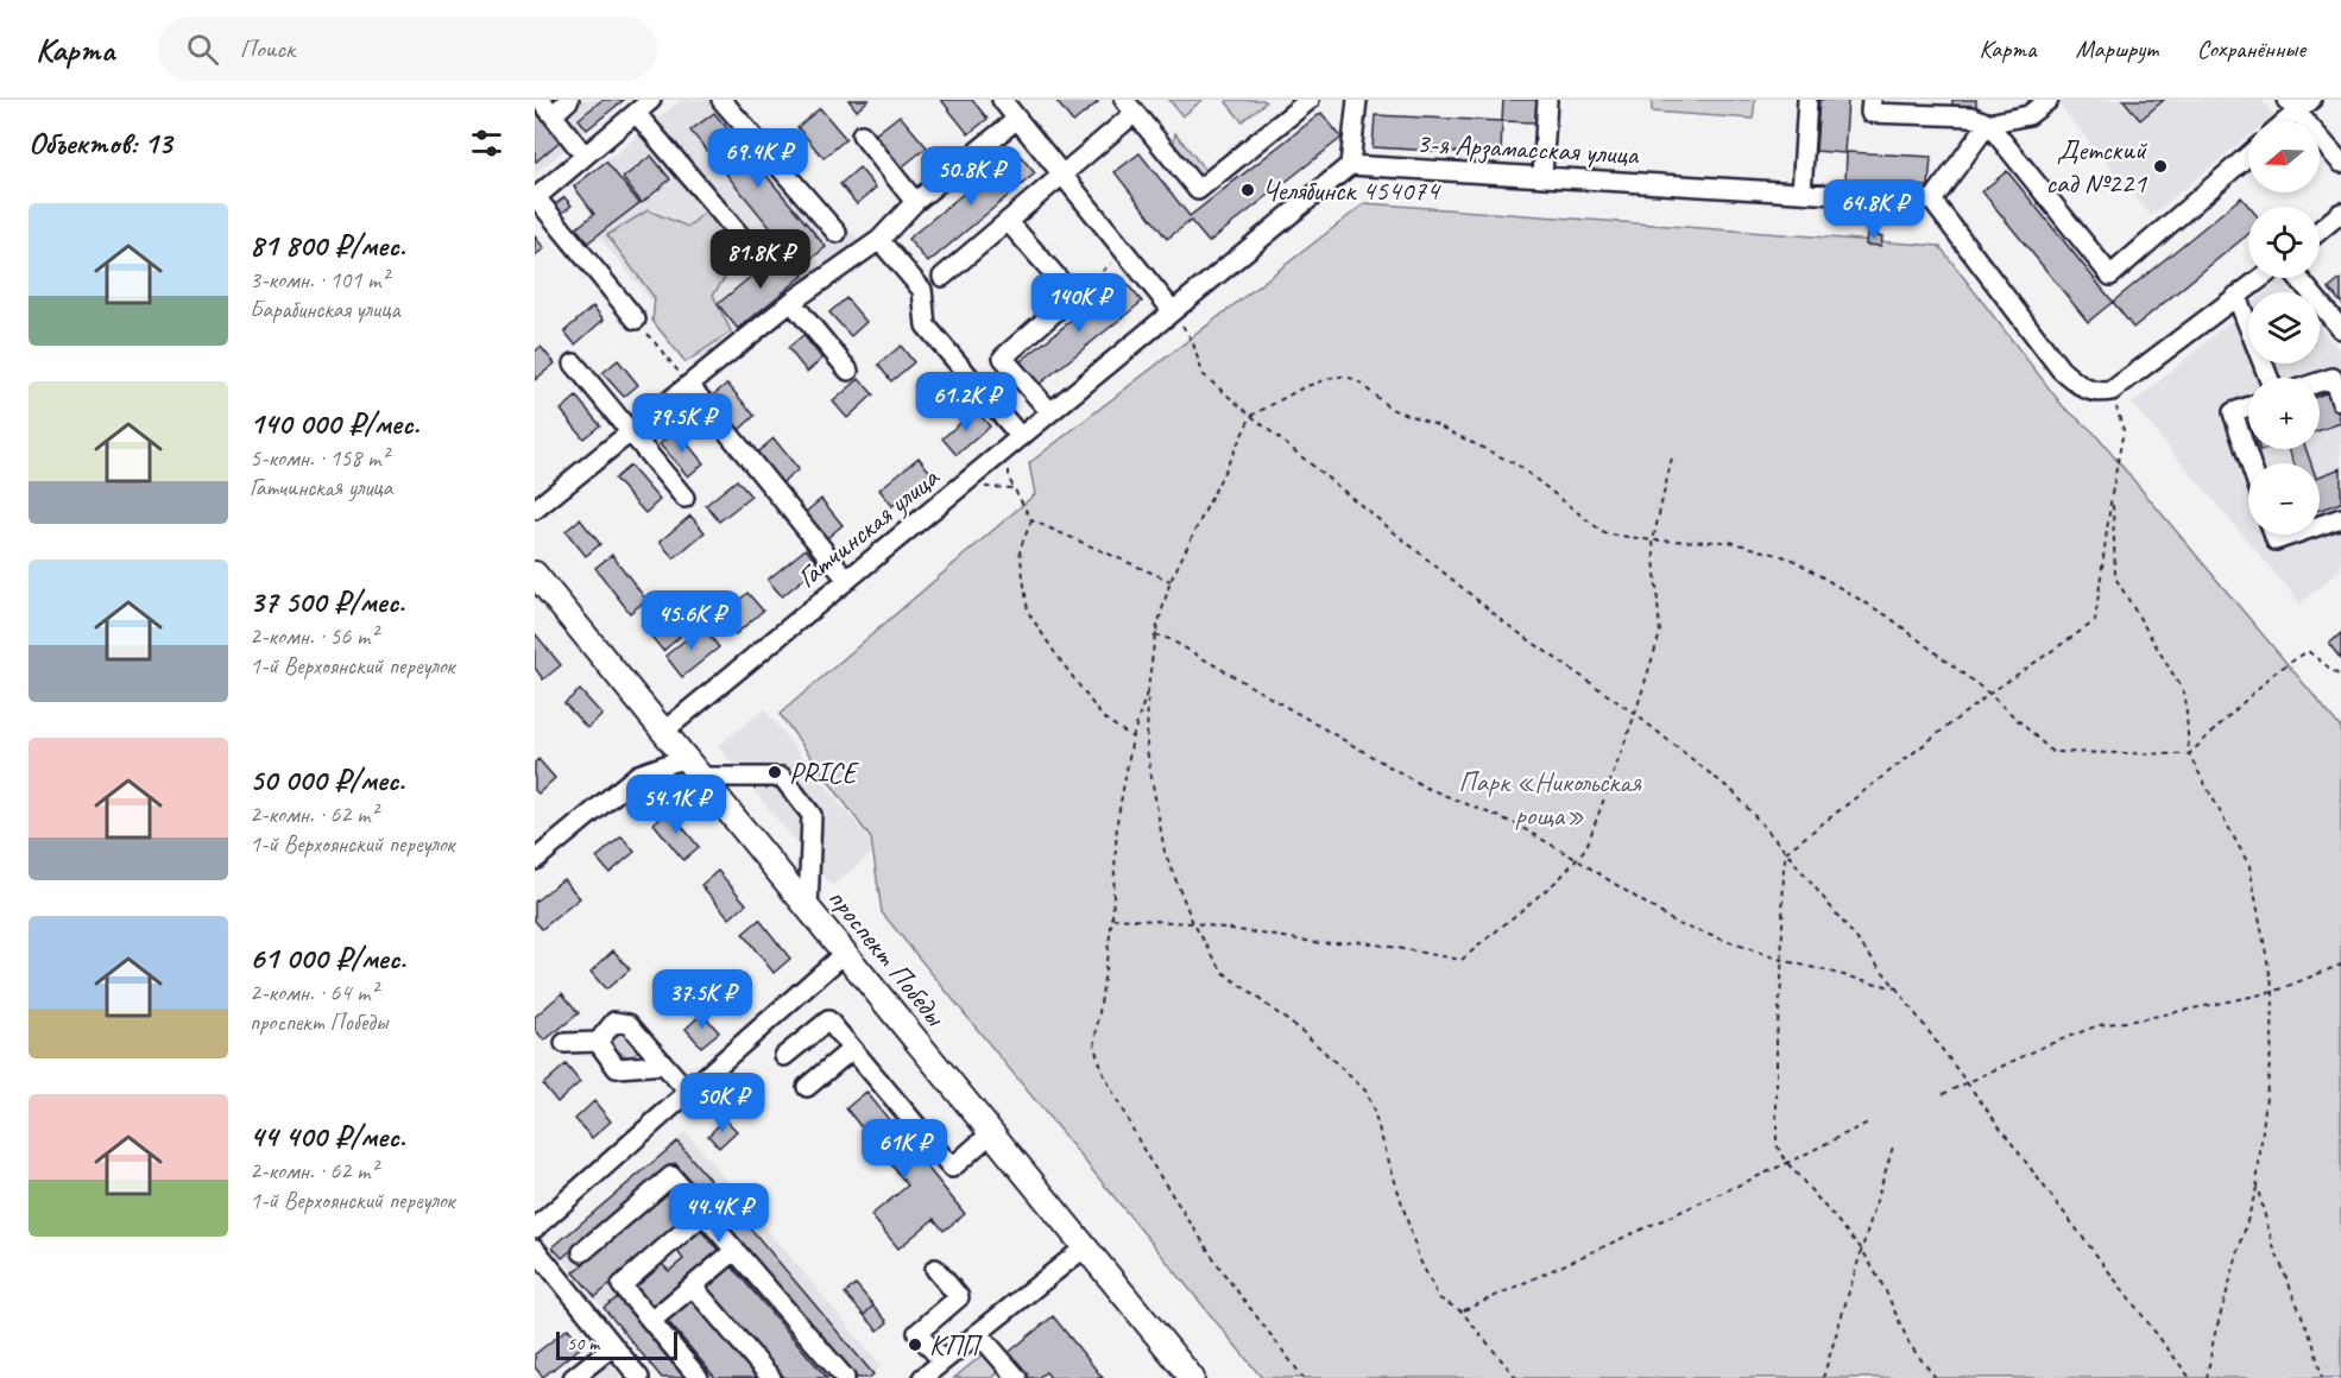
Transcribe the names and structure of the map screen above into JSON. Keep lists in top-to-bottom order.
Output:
{
  "streets": {
    "main road": ["проспект Победы"],
    "street": ["3-я Арзамасская улица", "Гатчинская улица"]
  },
  "crossings": [
    ["Гатчинская улица", "проспект Победы"]
  ],
  "parks": ["Парк «Никольская роща»"],
  "places": [
    "Детский сад №221",
    "Челябинск 454074",
    "PRICE",
    "КПП"
  ],
  "scale_bar": "50 m",
  "north": "left",
  "page": {
    "header": "Карта",
    "search": "Поиск",
    "nav": ["Карта", "Маршрут", "Сохранённые"],
    "heading": "Объектов: 13",
    "map_buttons": ["+", "−"],
    "price": [
      "69.4K ₽",
      "50.8K ₽",
      "64.8K ₽",
      "81.8K ₽",
      "140K ₽",
      "61.2K ₽",
      "79.5K ₽",
      "45.6K ₽",
      "54.1K ₽",
      "37.5K ₽",
      "50K ₽",
      "61K ₽",
      "44.4K ₽"
    ],
    "list": [
      {
        "name": "81 800 ₽/мес.",
        "note": "3-комн. · 101 m² · Барабинская улица"
      },
      {
        "name": "140 000 ₽/мес.",
        "note": "5-комн. · 158 m² · Гатчинская улица"
      },
      {
        "name": "37 500 ₽/мес.",
        "note": "2-комн. · 56 m² · 1-й Верхоянский переулок"
      },
      {
        "name": "50 000 ₽/мес.",
        "note": "2-комн. · 62 m² · 1-й Верхоянский переулок"
      },
      {
        "name": "61 000 ₽/мес.",
        "note": "2-комн. · 64 m² · проспект Победы"
      },
      {
        "name": "44 400 ₽/мес.",
        "note": "2-комн. · 62 m² · 1-й Верхоянский переулок"
      }
    ],
    "scale": "50 m"
  }
}
